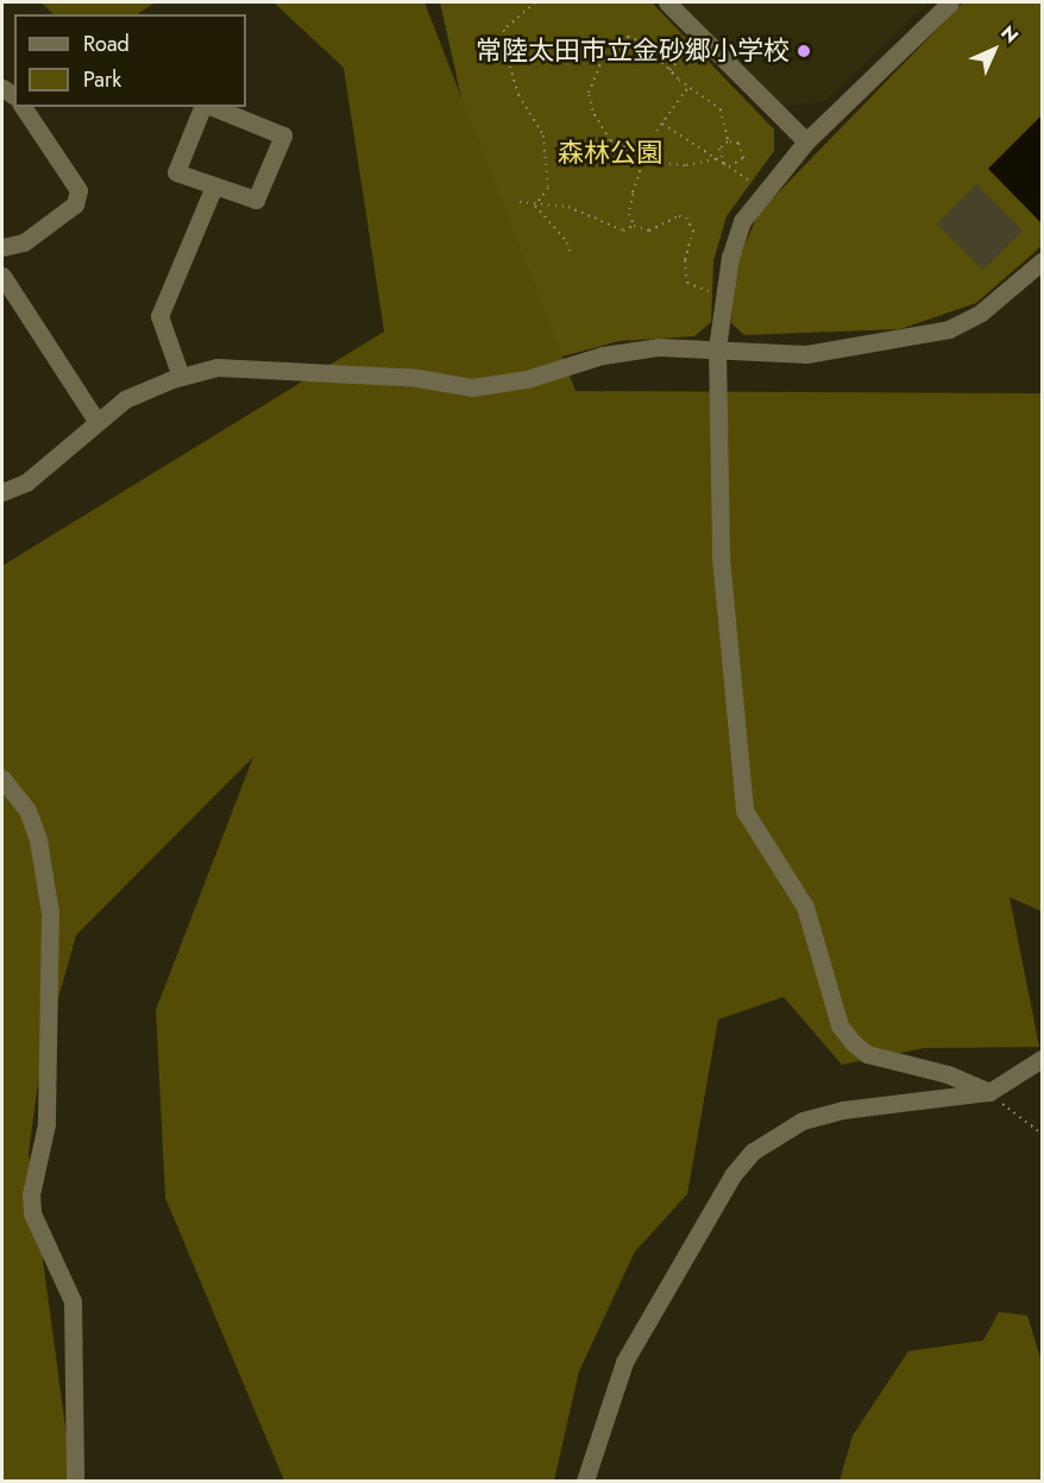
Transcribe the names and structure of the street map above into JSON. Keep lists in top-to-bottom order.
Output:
{
  "parks": ["森林公園"],
  "places": ["常陸太田市立金砂郷小学校"],
  "legend": ["Road", "Park"],
  "north": "top right"
}
